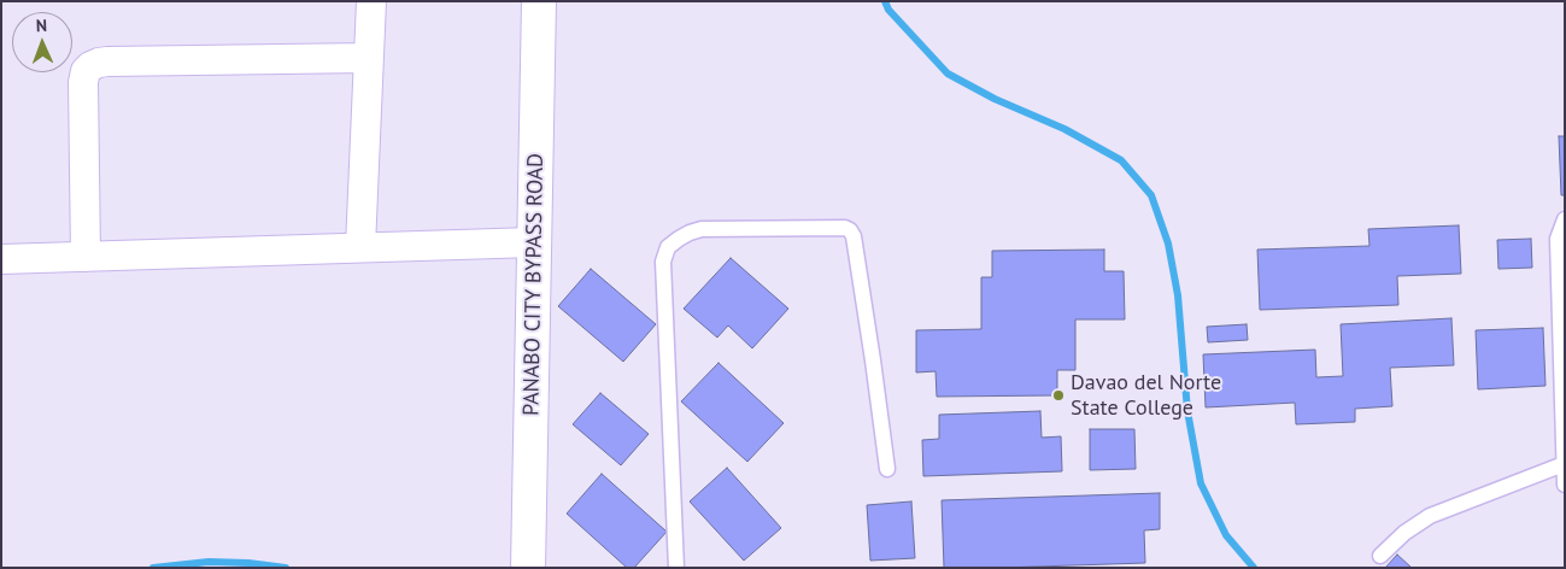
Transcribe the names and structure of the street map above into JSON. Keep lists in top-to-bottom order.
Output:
{
  "streets": {
    "main road": ["PANABO CITY BYPASS ROAD"]
  },
  "places": ["Davao del Norte State College"],
  "north": "top"
}
